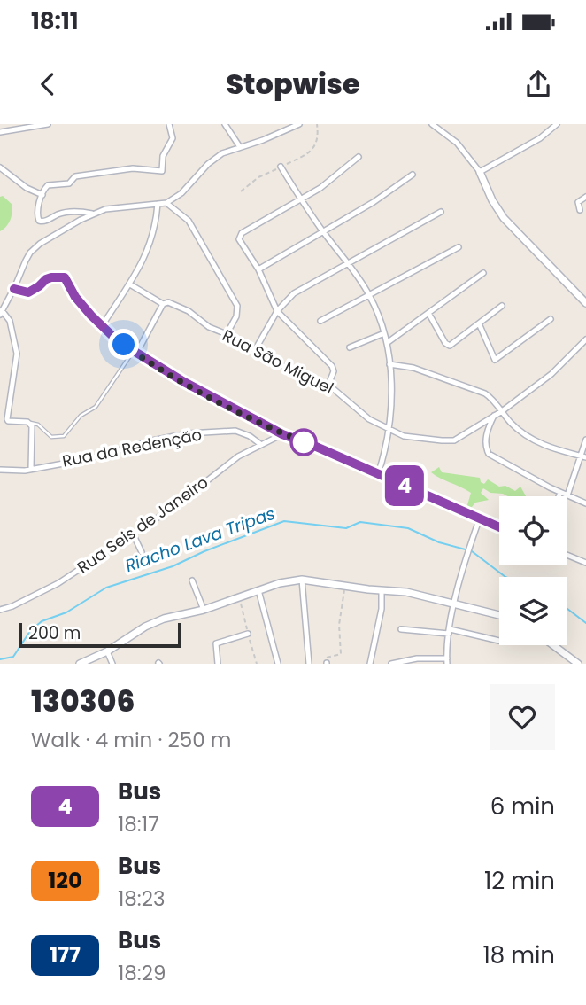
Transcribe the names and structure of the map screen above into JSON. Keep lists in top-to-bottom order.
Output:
{
  "streets": {
    "street": ["Rua São Miguel", "Rua da Redenção", "Rua Seis de Janeiro"]
  },
  "crossings": [
    ["Rua da Redenção", "Rua Seis de Janeiro"]
  ],
  "water": ["Riacho Lava Tripas"],
  "lines": ["bus line 4"],
  "scale_bar": "200 m",
  "page": {
    "status": "18:11",
    "header": "Stopwise",
    "on_map": "4",
    "scale": "200 m",
    "heading": ["130306", "Walk · 4 min · 250 m"],
    "list": [
      {
        "mark": "4",
        "name": "Bus",
        "note": "18:17",
        "value": "6 min"
      },
      {
        "mark": "120",
        "name": "Bus",
        "note": "18:23",
        "value": "12 min"
      },
      {
        "mark": "177",
        "name": "Bus",
        "note": "18:29",
        "value": "18 min"
      }
    ]
  }
}
